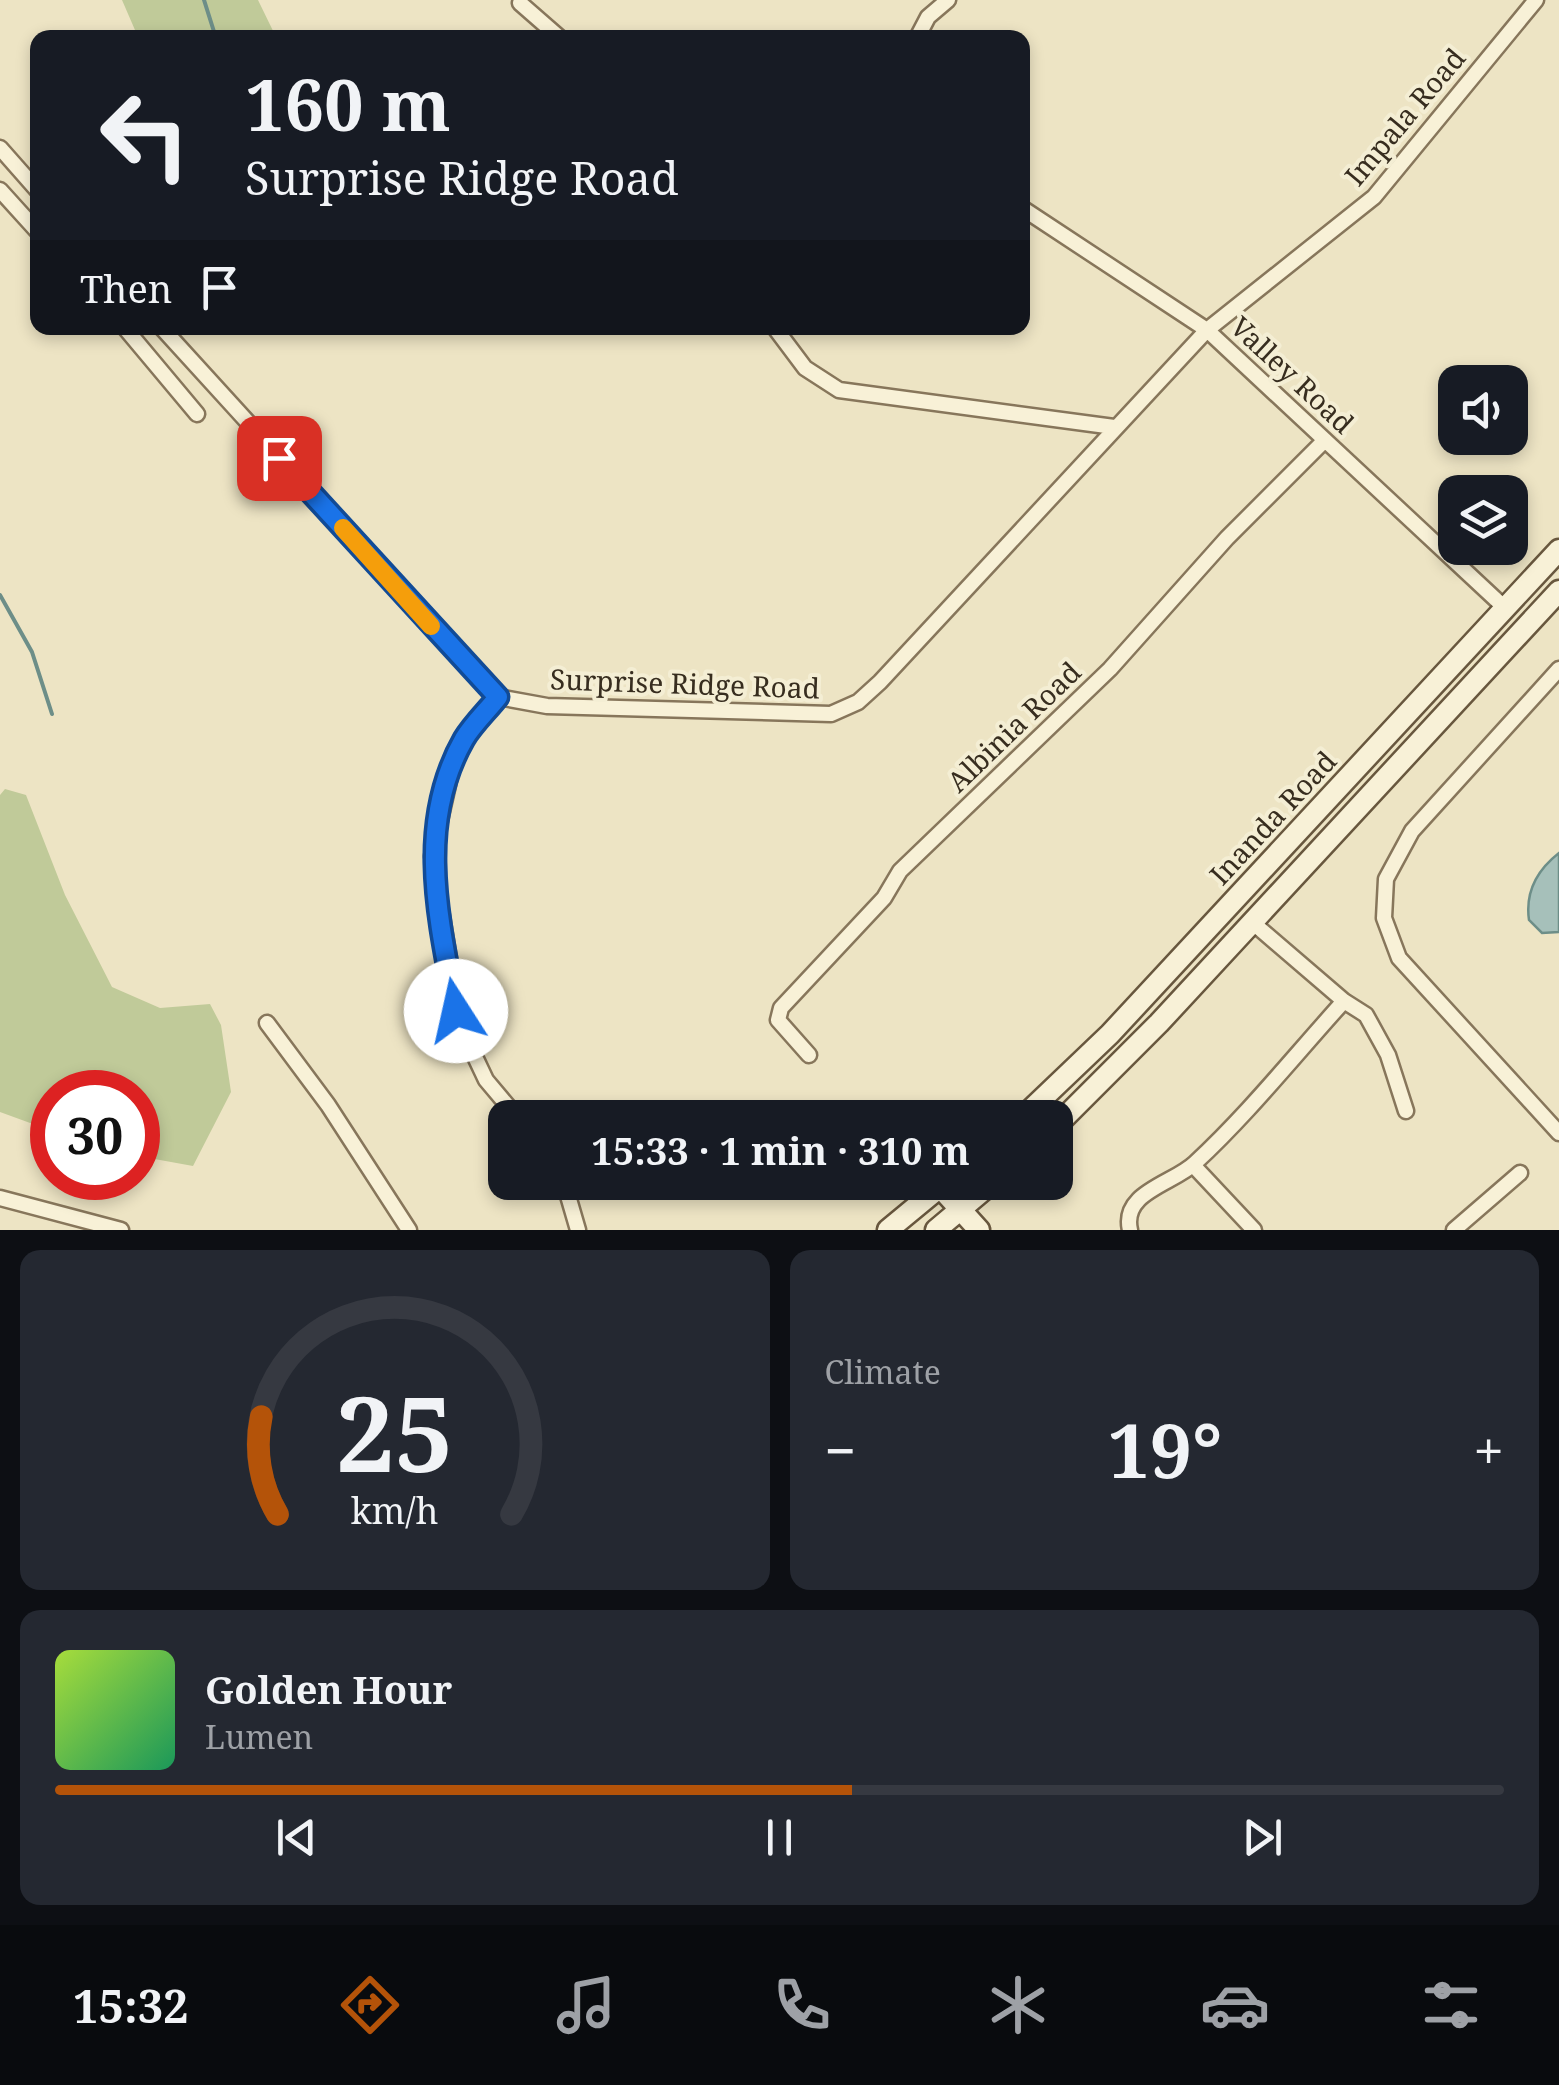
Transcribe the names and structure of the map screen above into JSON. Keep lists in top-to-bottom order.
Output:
{
  "streets": {
    "main road": ["Inanda Road"],
    "street": [
      "Impala Road",
      "Valley Road",
      "Surprise Ridge Road",
      "Albinia Road"
    ]
  },
  "crossings": [
    ["Impala Road", "Valley Road"],
    ["Impala Road", "Surprise Ridge Road"],
    ["Valley Road", "Surprise Ridge Road"],
    ["Valley Road", "Albinia Road"],
    ["Valley Road", "Inanda Road"]
  ],
  "page": {
    "turn": ["160 m", "Surprise Ridge Road"],
    "then": "Then",
    "limit": "30",
    "trip": "15:33 · 1 min · 310 m",
    "tile": "Climate",
    "heat": ["−", "19°", "+"],
    "song": ["Golden Hour", "Lumen"],
    "tabs": "15:32",
    "gauge": ["25", "km/h"]
  }
}
